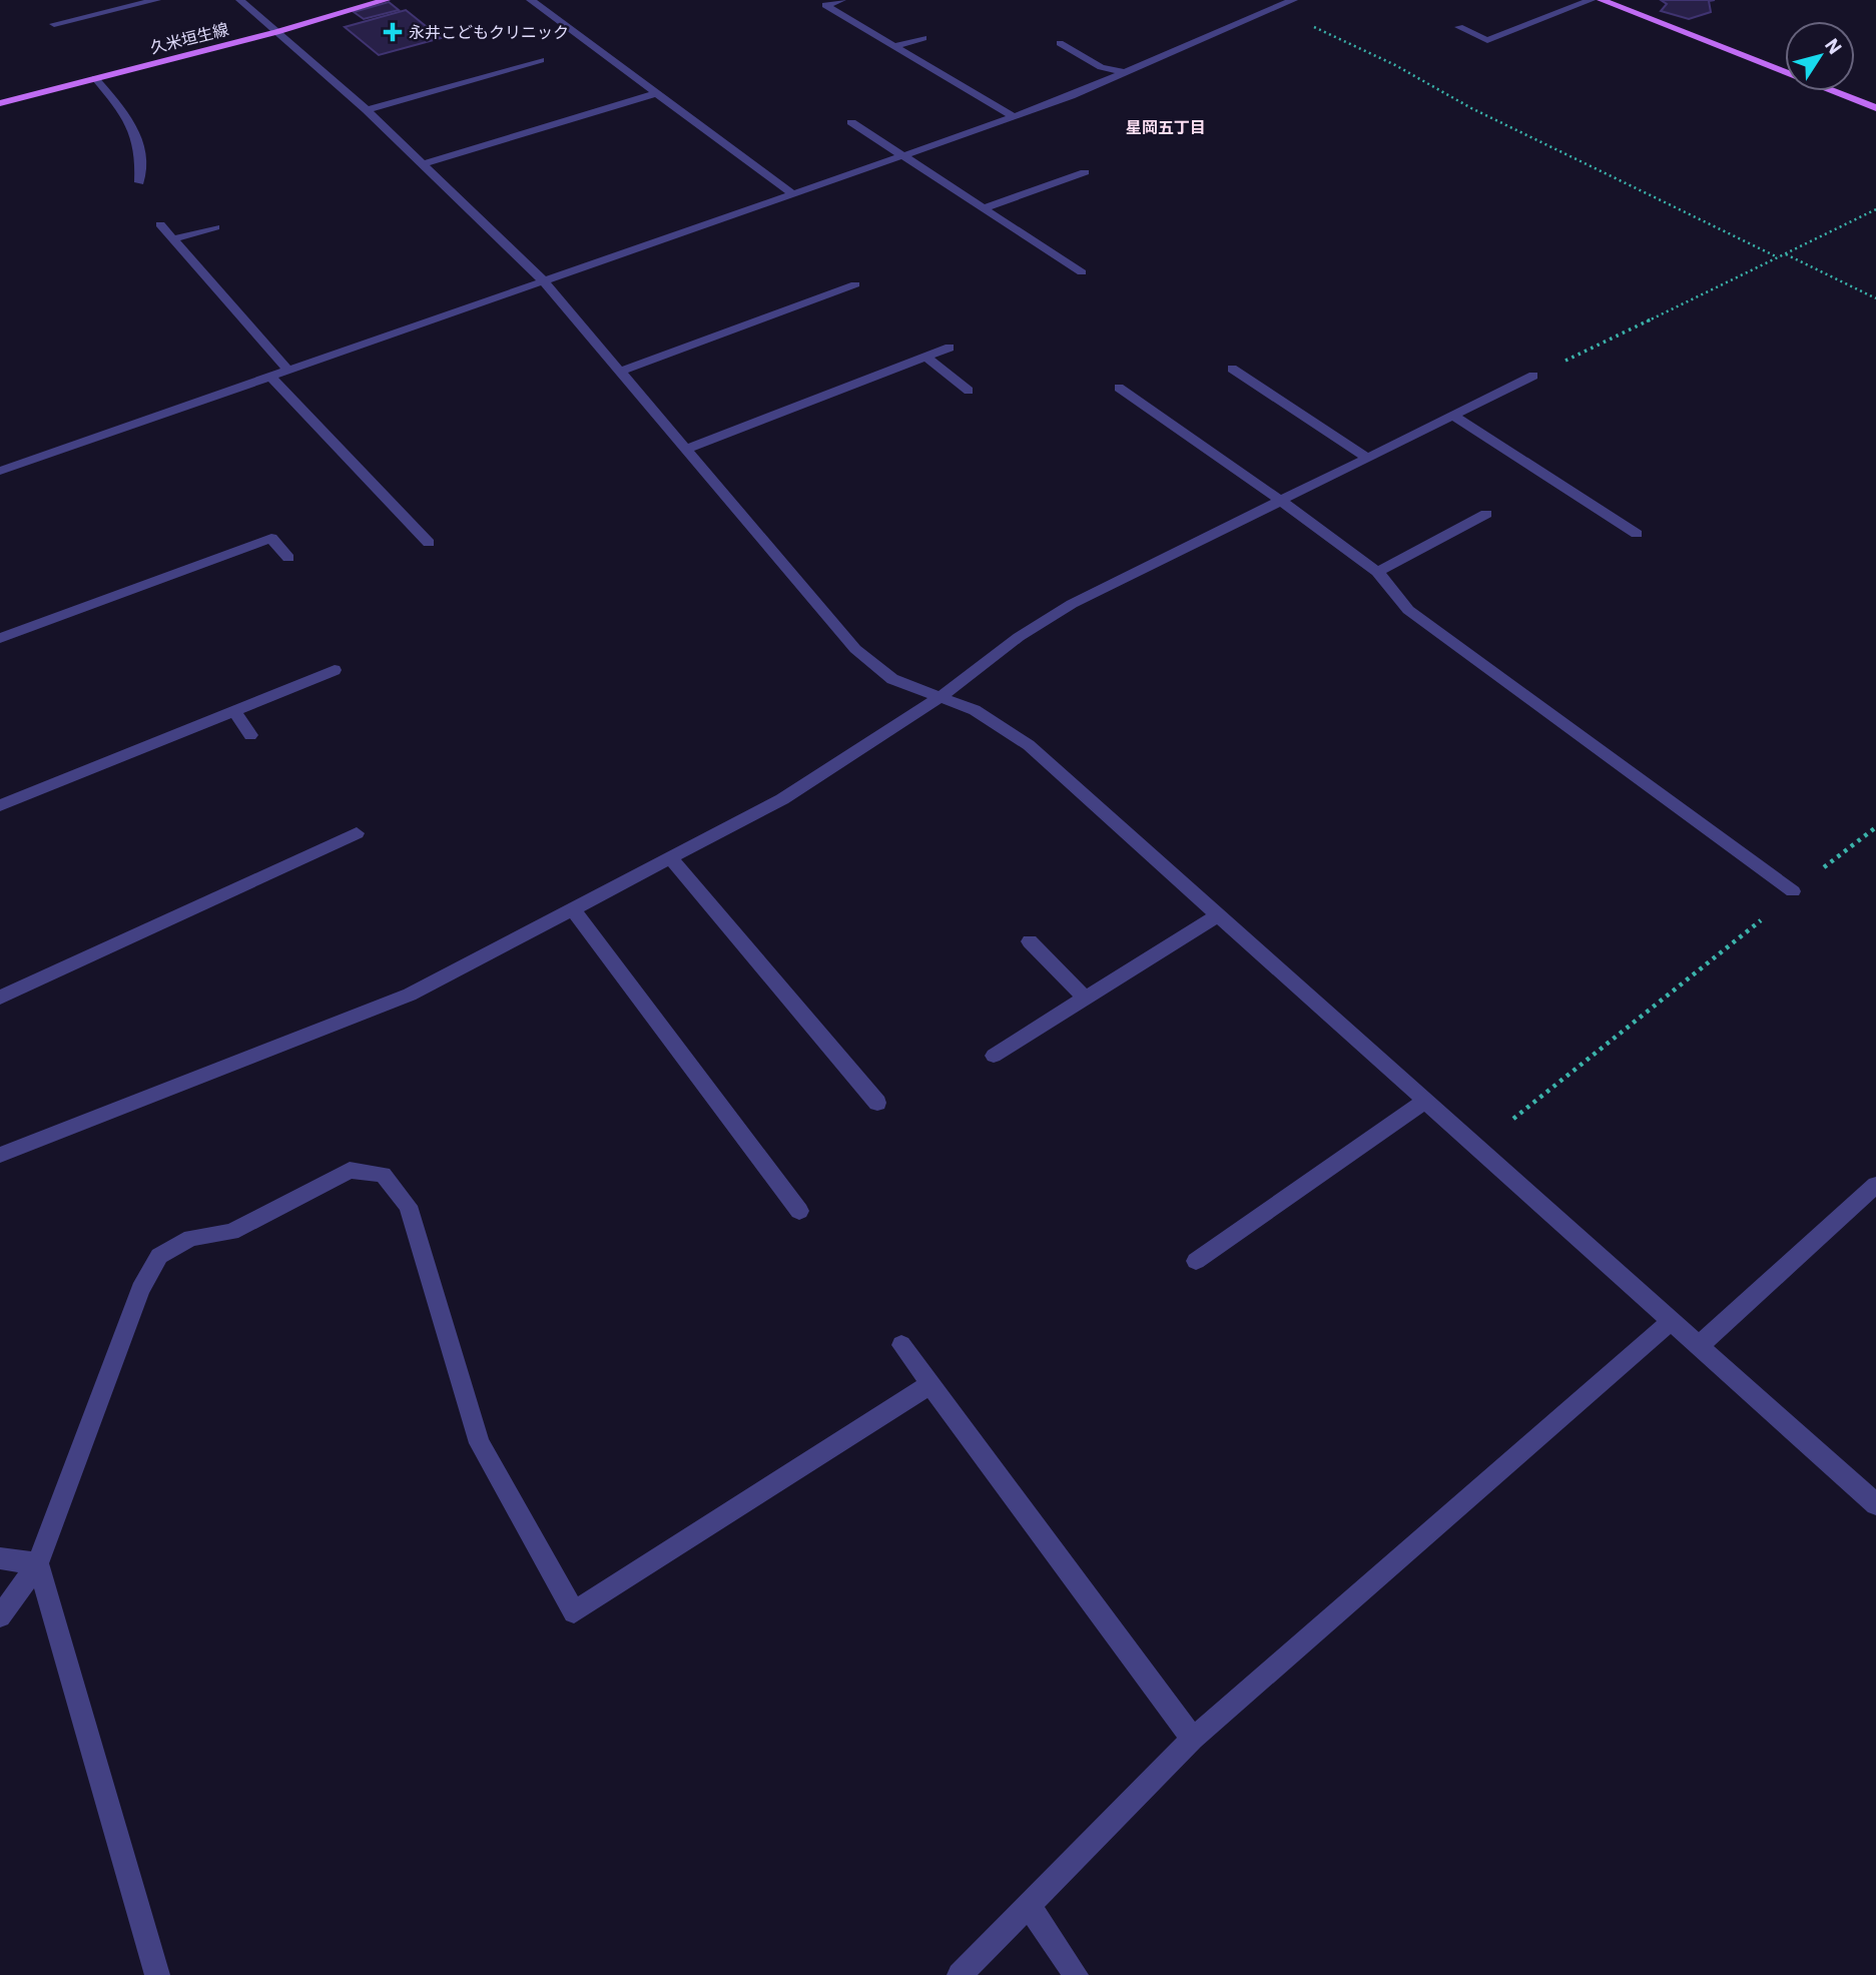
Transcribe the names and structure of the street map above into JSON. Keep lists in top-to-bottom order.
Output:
{
  "streets": {
    "main road": ["久米垣生線"]
  },
  "districts": ["星岡五丁目"],
  "places": {
    "health": ["永井こどもクリニック"]
  },
  "north": "top right"
}
